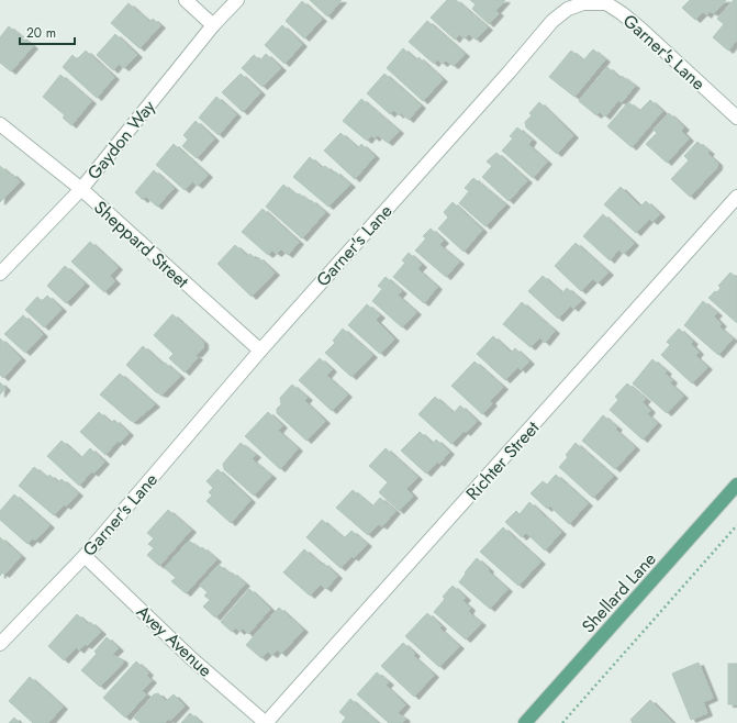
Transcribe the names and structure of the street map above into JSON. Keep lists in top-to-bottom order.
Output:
{
  "streets": {
    "main road": ["Shellard Lane"],
    "street": [
      "Garner's Lane",
      "Gaydon Way",
      "Sheppard Street",
      "Richter Street",
      "Avey Avenue"
    ]
  },
  "crossings": [
    ["Garner's Lane", "Sheppard Street"],
    ["Garner's Lane", "Avey Avenue"],
    ["Gaydon Way", "Sheppard Street"],
    ["Richter Street", "Avey Avenue"]
  ],
  "scale_bar": "20 m"
}
